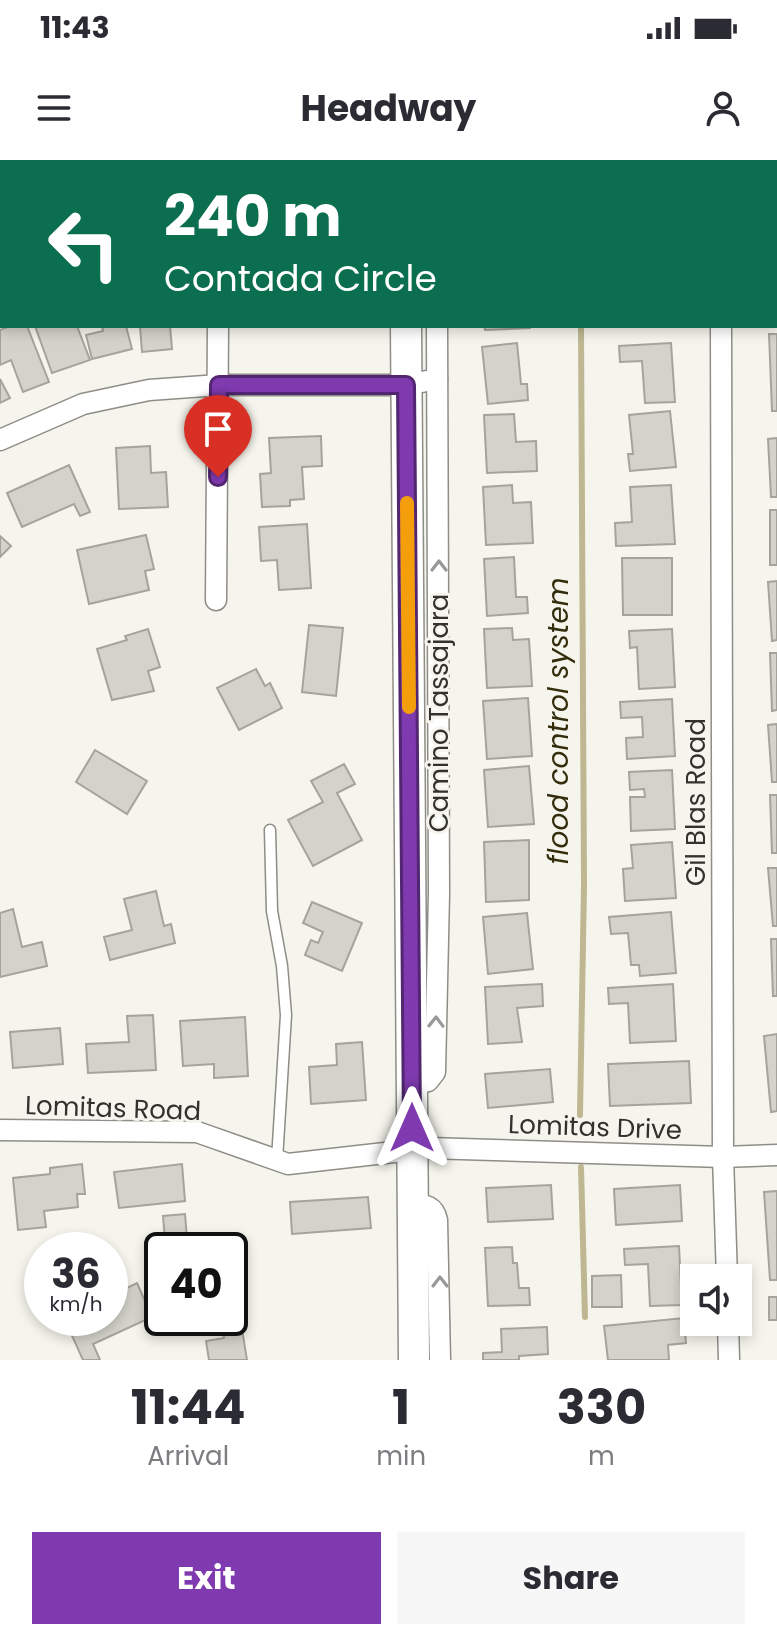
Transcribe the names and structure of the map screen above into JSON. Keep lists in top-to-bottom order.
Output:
{
  "streets": {
    "street": [
      "Camino Tassajara",
      "Gil Blas Road",
      "Lomitas Road",
      "Lomitas Drive"
    ]
  },
  "crossings": [
    ["Camino Tassajara", "Lomitas Road"],
    ["Camino Tassajara", "Lomitas Drive"],
    ["Gil Blas Road", "Lomitas Drive"],
    ["Lomitas Road", "Lomitas Drive"]
  ],
  "water": ["flood control system"],
  "page": {
    "status": "11:43",
    "header": "Headway",
    "turn": ["240 m", "Contada Circle"],
    "speed": "36 km/h",
    "limit": "40",
    "eta": [
      "11:44",
      "Arrival",
      "1",
      "min",
      "330",
      "m"
    ],
    "buttons": ["Exit", "Share"]
  }
}
